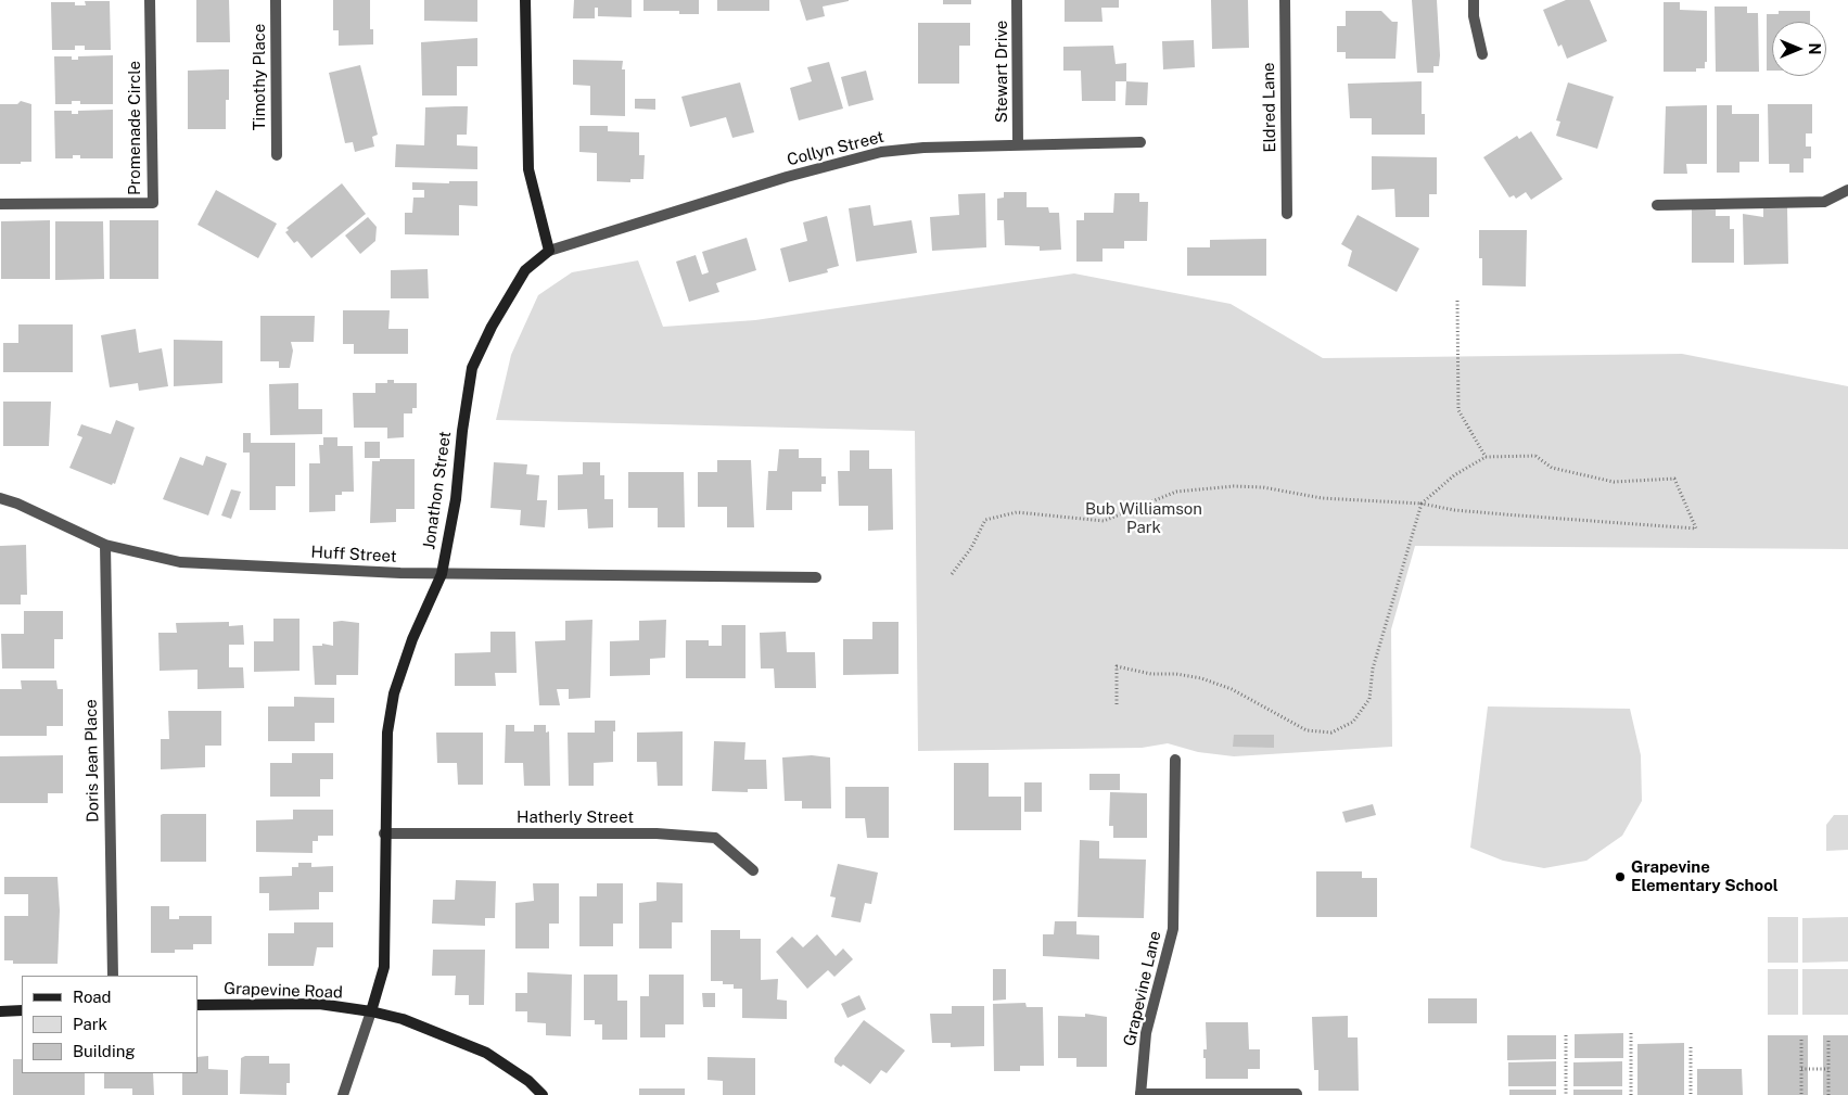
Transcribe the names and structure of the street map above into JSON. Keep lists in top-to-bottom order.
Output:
{
  "streets": {
    "street": [
      "Stewart Drive",
      "Timothy Place",
      "Eldred Lane",
      "Promenade Circle",
      "Collyn Street",
      "Jonathon Street",
      "Huff Street",
      "Doris Jean Place",
      "Hatherly Street",
      "Grapevine Lane",
      "Grapevine Road"
    ]
  },
  "crossings": [
    ["Stewart Drive", "Collyn Street"],
    ["Collyn Street", "Jonathon Street"],
    ["Jonathon Street", "Huff Street"],
    ["Jonathon Street", "Hatherly Street"],
    ["Jonathon Street", "Grapevine Road"],
    ["Huff Street", "Doris Jean Place"]
  ],
  "parks": ["Bub Williamson Park"],
  "places": ["Grapevine Elementary School"],
  "legend": ["Road", "Park", "Building"],
  "north": "right"
}
